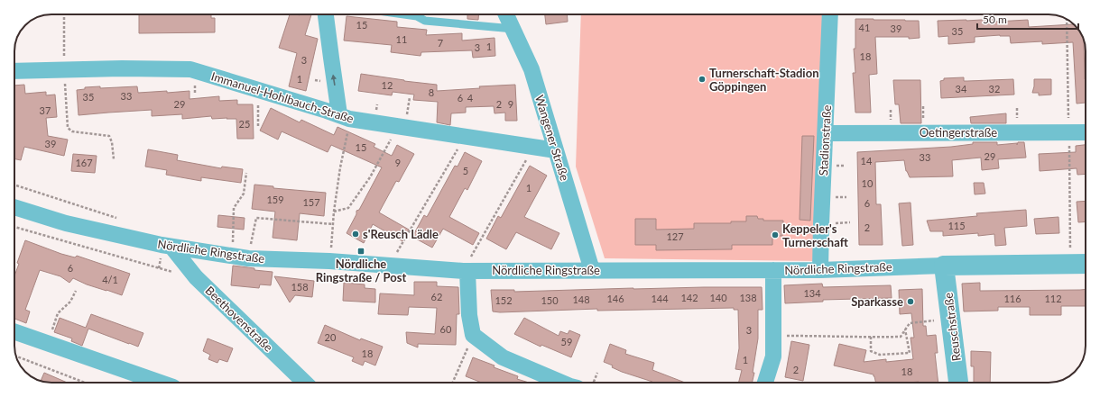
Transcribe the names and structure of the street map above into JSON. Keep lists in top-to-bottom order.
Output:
{
  "streets": {
    "street": [
      "Immanuel-Hohlbauch-Straße",
      "Oetingerstraße",
      "Wangener Straße",
      "Stadionstraße",
      "Nördliche Ringstraße",
      "Beethovenstraße",
      "Reuschstraße"
    ]
  },
  "crossings": [
    ["Immanuel-Hohlbauch-Straße", "Wangener Straße"],
    ["Oetingerstraße", "Stadionstraße"],
    ["Wangener Straße", "Nördliche Ringstraße"],
    ["Stadionstraße", "Nördliche Ringstraße"],
    ["Nördliche Ringstraße", "Beethovenstraße"],
    ["Nördliche Ringstraße", "Reuschstraße"]
  ],
  "places": {
    "other": [
      "Turnerschaft-Stadion Göppingen",
      "s'Reusch Lädle",
      "Keppeler's Turnerschaft",
      "Sparkasse"
    ],
    "transit": ["Nördliche Ringstraße / Post"]
  },
  "house_numbers": [
    "15",
    "41",
    "39",
    "35",
    "11",
    "7",
    "1",
    "3",
    "18",
    "3",
    "1",
    "12",
    "34",
    "32",
    "8",
    "33",
    "35",
    "6",
    "4",
    "29",
    "2",
    "9",
    "37",
    "25",
    "39",
    "15",
    "29",
    "33",
    "14",
    "167",
    "9",
    "5",
    "10",
    "1",
    "159",
    "157",
    "6",
    "115",
    "2",
    "127",
    "6",
    "4/1",
    "158",
    "134",
    "62",
    "142",
    "140",
    "138",
    "146",
    "144",
    "116",
    "112",
    "148",
    "152",
    "150",
    "60",
    "3",
    "20",
    "59",
    "18",
    "1",
    "2",
    "18"
  ],
  "scale_bar": "50 m"
}
